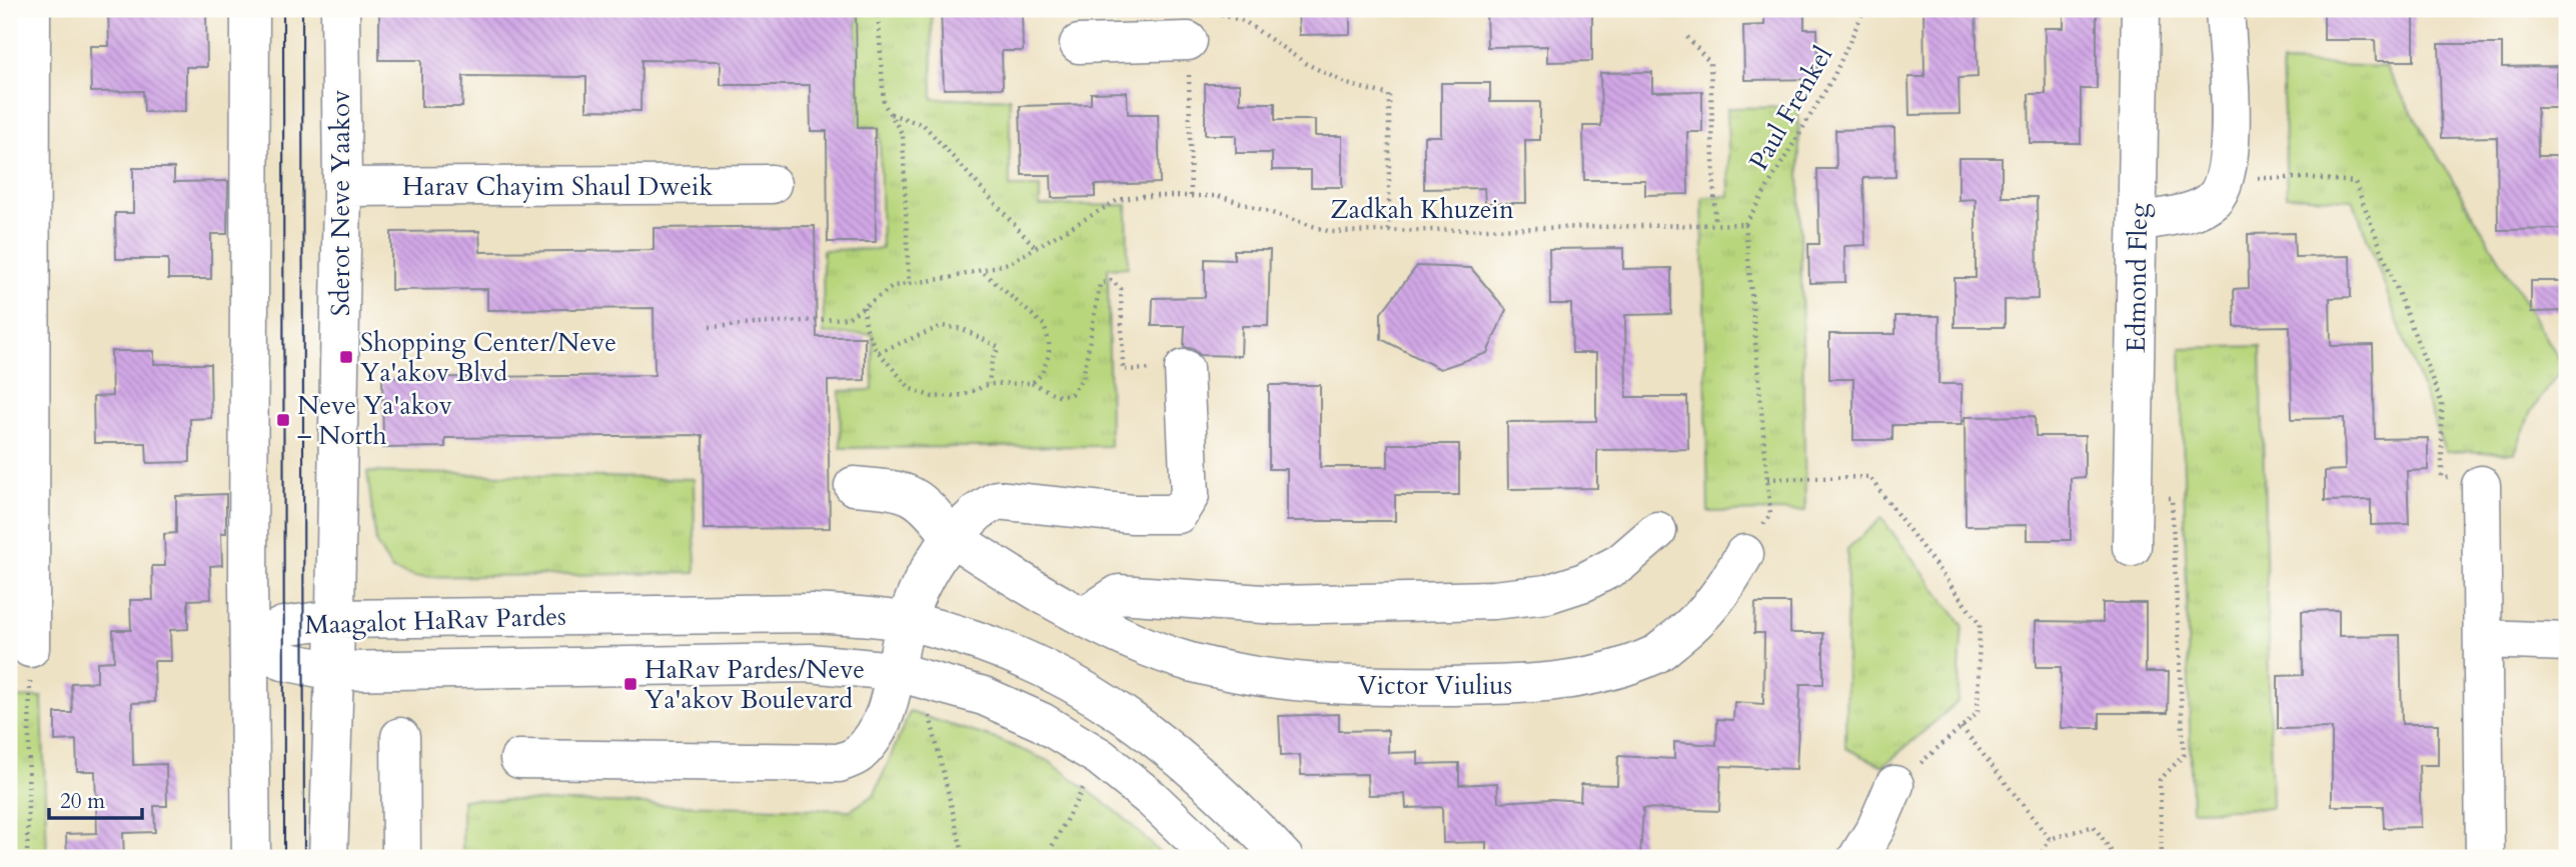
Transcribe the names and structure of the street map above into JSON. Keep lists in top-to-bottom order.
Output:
{
  "streets": {
    "street": [
      "Harav Chayim Shaul Dweik",
      "Sderot Neve Yaakov",
      "Edmond Fleg",
      "Maagalot HaRav Pardes",
      "Victor Viulius"
    ],
    "path": ["Paul Frenkel", "Zadkah Khuzein"]
  },
  "crossings": [
    ["Paul Frenkel", "Zadkah Khuzein"],
    ["Harav Chayim Shaul Dweik", "Sderot Neve Yaakov"],
    ["Sderot Neve Yaakov", "Maagalot HaRav Pardes"]
  ],
  "places": {
    "transit": ["Shopping Center/Neve Ya'akov Blvd", "Neve Ya'akov – North", "HaRav Pardes/Neve Ya'akov Boulevard"]
  },
  "scale_bar": "20 m"
}
